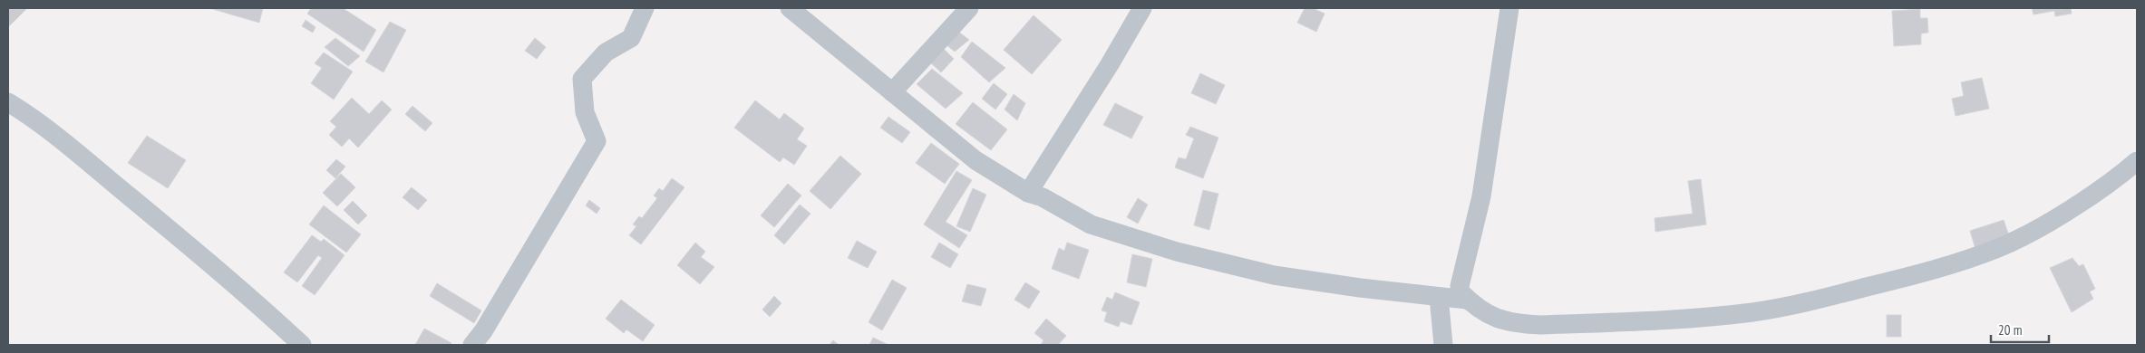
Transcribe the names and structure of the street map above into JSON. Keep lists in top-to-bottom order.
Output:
{
  "scale_bar": "20 m"
}
